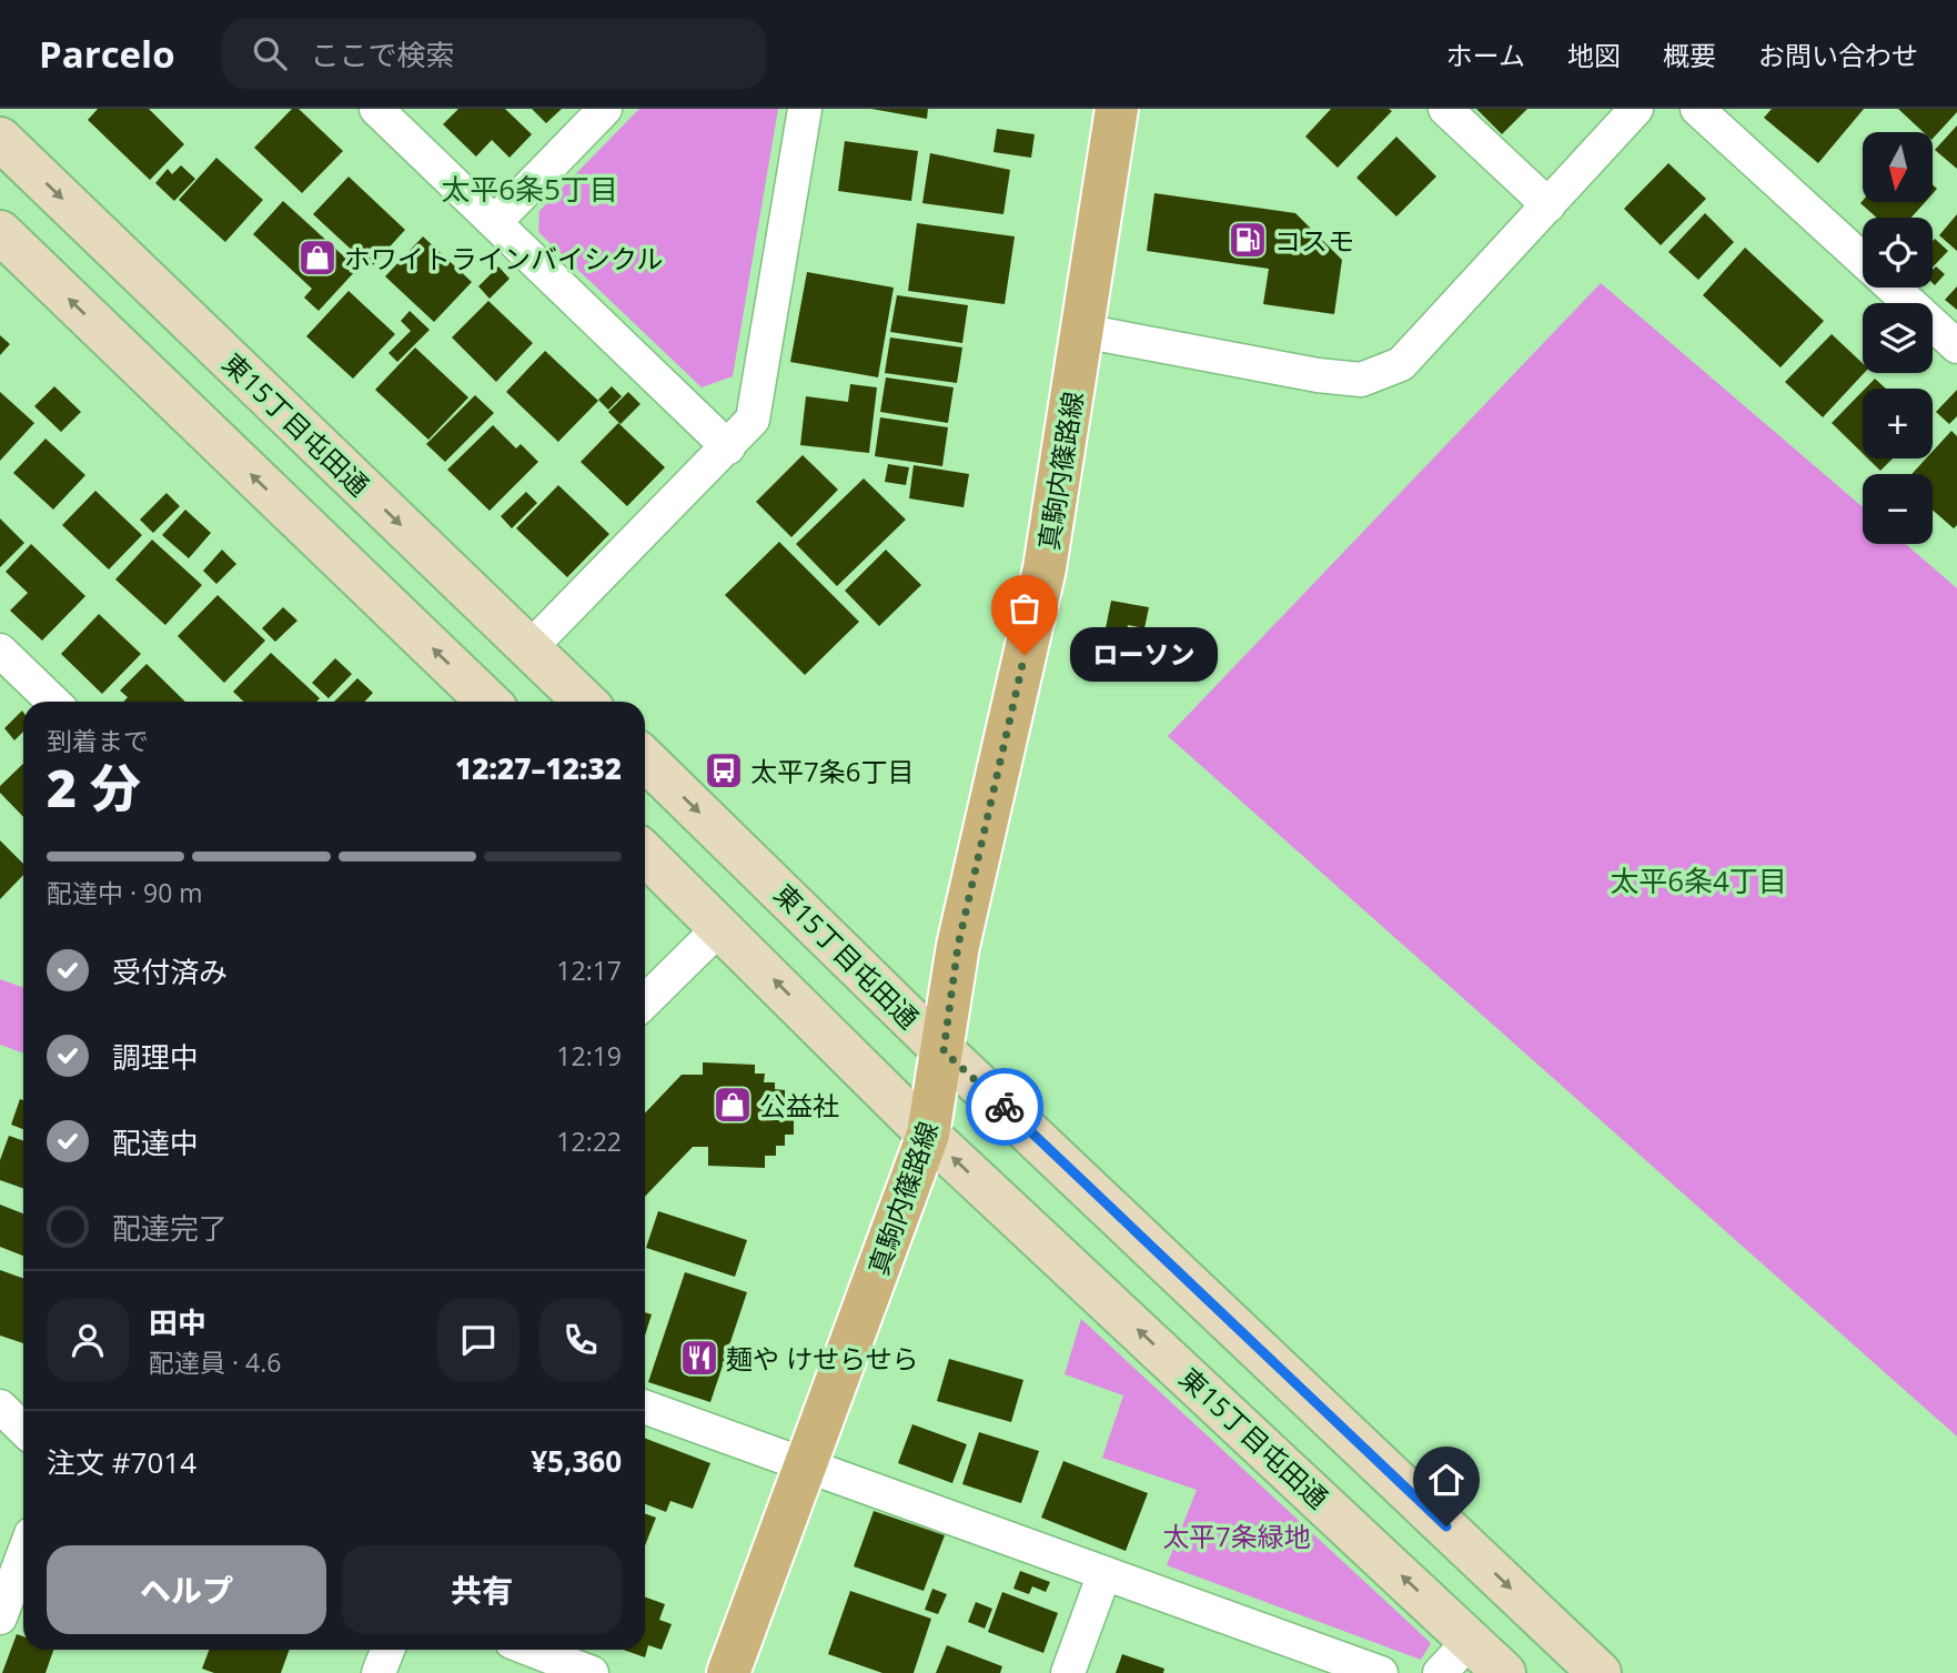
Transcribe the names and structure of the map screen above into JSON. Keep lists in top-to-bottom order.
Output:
{
  "streets": {
    "main road": ["真駒内篠路線"],
    "street": ["東15丁目屯田通"]
  },
  "crossings": [
    ["東15丁目屯田通", "真駒内篠路線"]
  ],
  "districts": ["太平6条5丁目", "太平6条4丁目"],
  "parks": ["太平7条緑地"],
  "places": {
    "fuel station": ["コスモ"],
    "shop": ["ホワイトラインバイシクル", "公益社"],
    "other": ["ローソン"],
    "bus stop": ["太平7条6丁目"],
    "restaurant": ["麺や けせらせら"]
  },
  "north": "bottom",
  "page": {
    "header": "Parcelo",
    "search": "ここで検索",
    "nav": [
      "ホーム",
      "地図",
      "概要",
      "お問い合わせ"
    ],
    "map_buttons": ["+", "−"],
    "bubble": "ローソン",
    "heading": ["2 分", "到着まで", "12:27–12:32"],
    "panel": [
      "田中",
      "配達員 · 4.6",
      "注文 #7014",
      "¥5,360"
    ],
    "bar": "配達中 · 90 m",
    "list": [
      ["受付済み", "12:17"],
      ["調理中", "12:19"],
      ["配達中", "12:22"],
      "配達完了"
    ],
    "buttons": ["ヘルプ", "共有"]
  }
}
